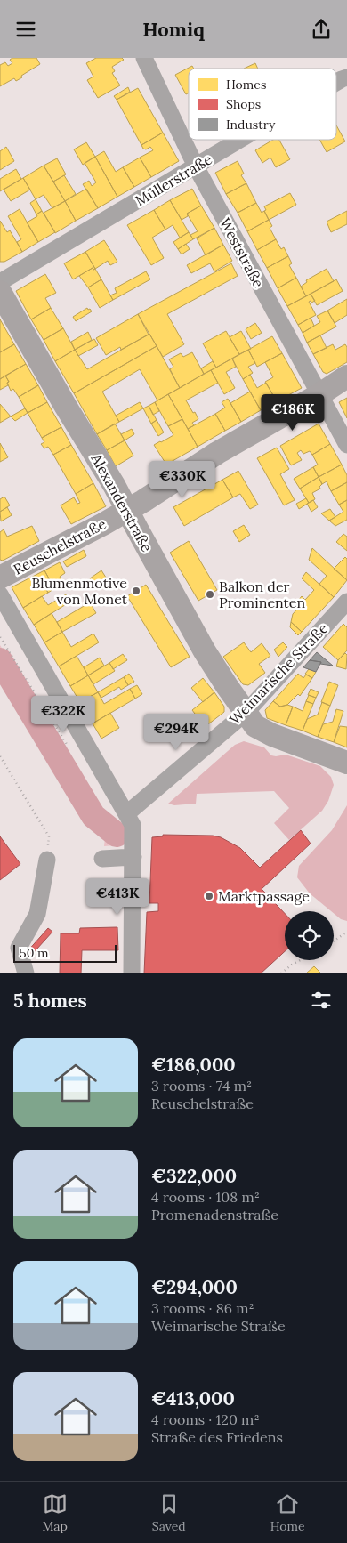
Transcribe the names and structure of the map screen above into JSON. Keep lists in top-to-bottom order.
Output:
{
  "streets": {
    "street": [
      "Müllerstraße",
      "Weststraße",
      "Alexanderstraße",
      "Reuschelstraße",
      "Weimarische Straße"
    ]
  },
  "crossings": [
    ["Müllerstraße", "Weststraße"],
    ["Weststraße", "Reuschelstraße"],
    ["Alexanderstraße", "Reuschelstraße"],
    ["Alexanderstraße", "Weimarische Straße"]
  ],
  "places": ["Blumenmotive von Monet", "Balkon der Prominenten", "Marktpassage"],
  "legend": ["Homes", "Shops", "Industry"],
  "scale_bar": "50 m",
  "page": {
    "header": "Homiq",
    "price": [
      "€186K",
      "€330K",
      "€322K",
      "€294K",
      "€413K"
    ],
    "scale": "50 m",
    "heading": "5 homes",
    "list": [
      {
        "name": "€186,000",
        "note": "3 rooms · 74 m² · Reuschelstraße"
      },
      {
        "name": "€322,000",
        "note": "4 rooms · 108 m² · Promenadenstraße"
      },
      {
        "name": "€294,000",
        "note": "3 rooms · 86 m² · Weimarische Straße"
      },
      {
        "name": "€413,000",
        "note": "4 rooms · 120 m² · Straße des Friedens"
      }
    ],
    "tabs": ["Map", "Saved", "Home"]
  }
}
